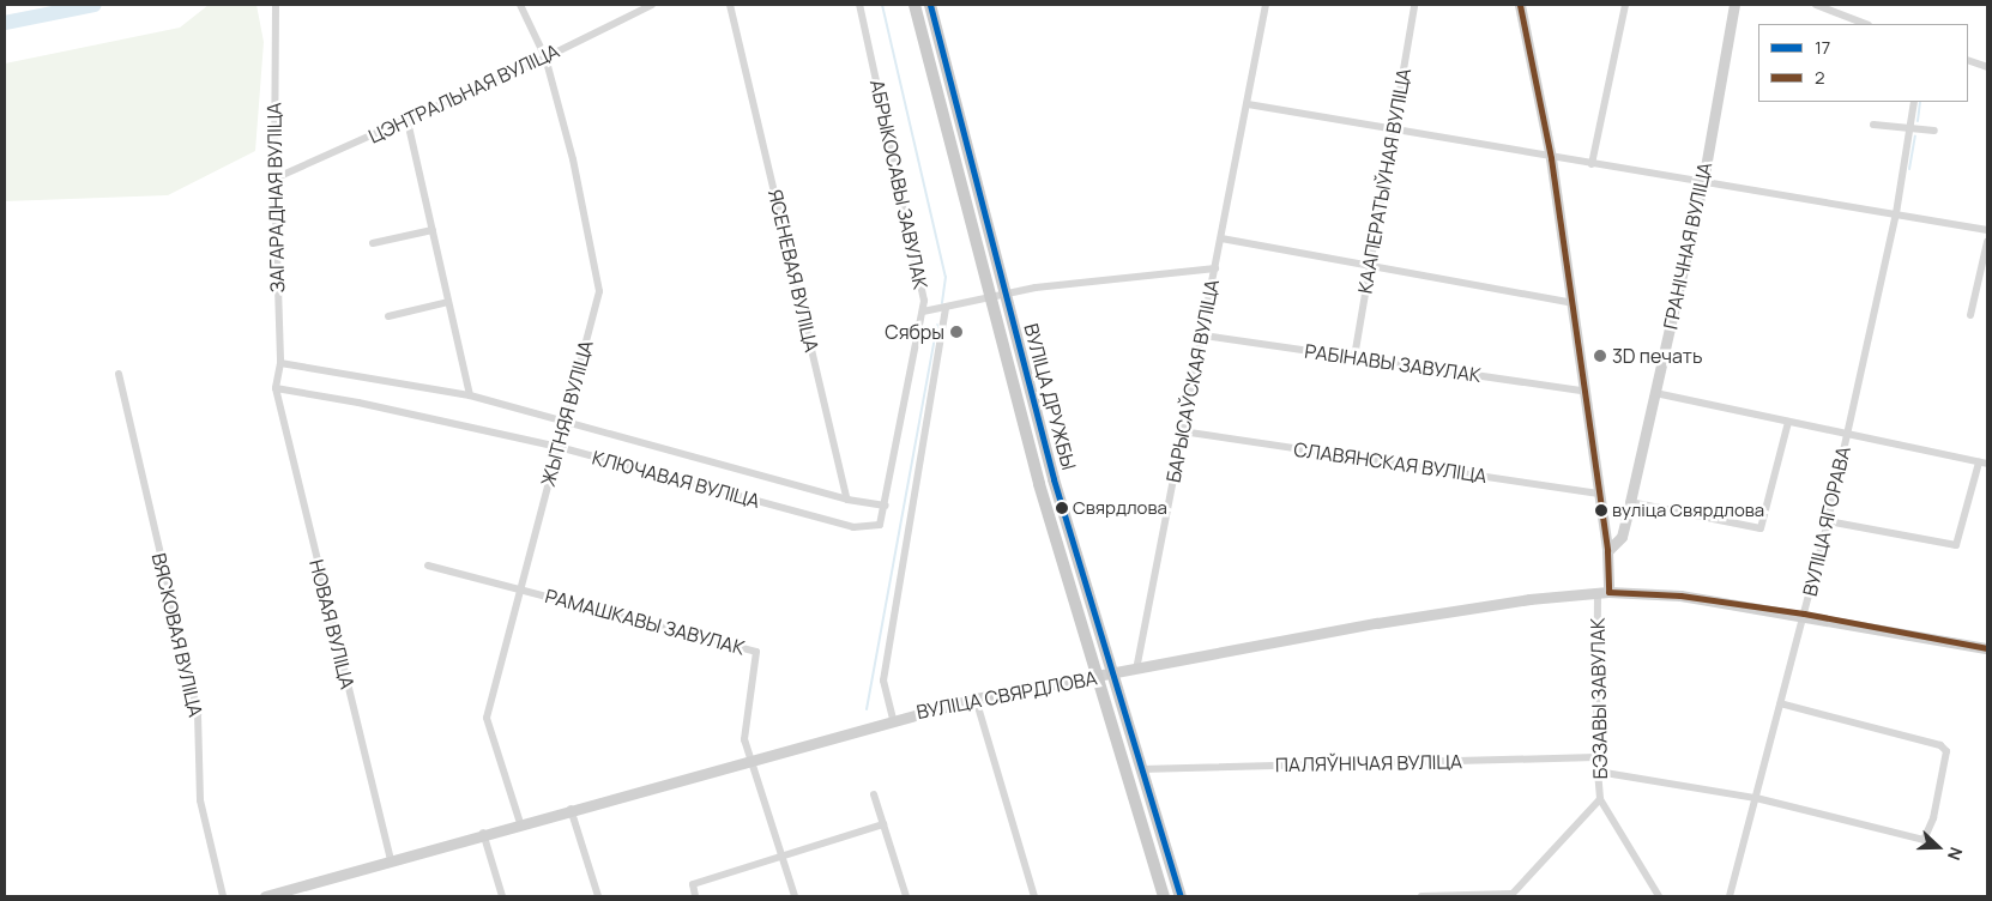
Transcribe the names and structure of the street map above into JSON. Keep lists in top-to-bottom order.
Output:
{
  "streets": {
    "main road": ["ГРАНІЧНАЯ ВУЛІЦА", "ВУЛІЦА ДРУЖБЫ", "ВУЛІЦА СВЯРДЛОВА"],
    "street": [
      "ЦЭНТРАЛЬНАЯ ВУЛІЦА",
      "КААПЕРАТЫЎНАЯ ВУЛІЦА",
      "АБРЫКОСАВЫ ЗАВУЛАК",
      "ЗАГАРАДНАЯ ВУЛІЦА",
      "ЯСЕНЕВАЯ ВУЛІЦА",
      "РАБІНАВЫ ЗАВУЛАК",
      "БАРЫСАЎСКАЯ ВУЛІЦА",
      "ЖЫТНЯЯ ВУЛІЦА",
      "СЛАВЯНСКАЯ ВУЛІЦА",
      "КЛЮЧАВАЯ ВУЛІЦА",
      "ВУЛІЦА ЯГОРАВА",
      "РАМАШКАВЫ ЗАВУЛАК",
      "НОВАЯ ВУЛІЦА",
      "ВЯСКОВАЯ ВУЛІЦА",
      "БЭЗАВЫ ЗАВУЛАК",
      "ПАЛЯЎНІЧАЯ ВУЛІЦА"
    ]
  },
  "crossings": [
    ["ЦЭНТРАЛЬНАЯ ВУЛІЦА", "ЗАГАРАДНАЯ ВУЛІЦА"],
    ["ЦЭНТРАЛЬНАЯ ВУЛІЦА", "ЖЫТНЯЯ ВУЛІЦА"],
    ["КААПЕРАТЫЎНАЯ ВУЛІЦА", "РАБІНАВЫ ЗАВУЛАК"],
    ["АБРЫКОСАВЫ ЗАВУЛАК", "БАРЫСАЎСКАЯ ВУЛІЦА"],
    ["АБРЫКОСАВЫ ЗАВУЛАК", "КЛЮЧАВАЯ ВУЛІЦА"],
    ["АБРЫКОСАВЫ ЗАВУЛАК", "ВУЛІЦА СВЯРДЛОВА"],
    ["ЗАГАРАДНАЯ ВУЛІЦА", "КЛЮЧАВАЯ ВУЛІЦА"],
    ["ЗАГАРАДНАЯ ВУЛІЦА", "НОВАЯ ВУЛІЦА"],
    ["ЯСЕНЕВАЯ ВУЛІЦА", "КЛЮЧАВАЯ ВУЛІЦА"],
    ["РАБІНАВЫ ЗАВУЛАК", "БАРЫСАЎСКАЯ ВУЛІЦА"],
    ["БАРЫСАЎСКАЯ ВУЛІЦА", "ВУЛІЦА ДРУЖБЫ"],
    ["БАРЫСАЎСКАЯ ВУЛІЦА", "СЛАВЯНСКАЯ ВУЛІЦА"],
    ["БАРЫСАЎСКАЯ ВУЛІЦА", "ВУЛІЦА СВЯРДЛОВА"],
    ["ВУЛІЦА ДРУЖБЫ", "ВУЛІЦА СВЯРДЛОВА"],
    ["ВУЛІЦА ДРУЖБЫ", "ПАЛЯЎНІЧАЯ ВУЛІЦА"],
    ["ЖЫТНЯЯ ВУЛІЦА", "КЛЮЧАВАЯ ВУЛІЦА"],
    ["ЖЫТНЯЯ ВУЛІЦА", "РАМАШКАВЫ ЗАВУЛАК"],
    ["ЖЫТНЯЯ ВУЛІЦА", "ВУЛІЦА СВЯРДЛОВА"],
    ["КЛЮЧАВАЯ ВУЛІЦА", "НОВАЯ ВУЛІЦА"],
    ["ВУЛІЦА ЯГОРАВА", "ВУЛІЦА СВЯРДЛОВА"],
    ["РАМАШКАВЫ ЗАВУЛАК", "ВУЛІЦА СВЯРДЛОВА"],
    ["НОВАЯ ВУЛІЦА", "ВУЛІЦА СВЯРДЛОВА"],
    ["ВУЛІЦА СВЯРДЛОВА", "БЭЗАВЫ ЗАВУЛАК"],
    ["БЭЗАВЫ ЗАВУЛАК", "ПАЛЯЎНІЧАЯ ВУЛІЦА"]
  ],
  "places": [
    "Сябры",
    "3D печать",
    "Свярдлова",
    "вуліца Свярдлова"
  ],
  "lines": ["transit line 17", "transit line 2"],
  "legend": ["17", "2"],
  "north": "right"
}
